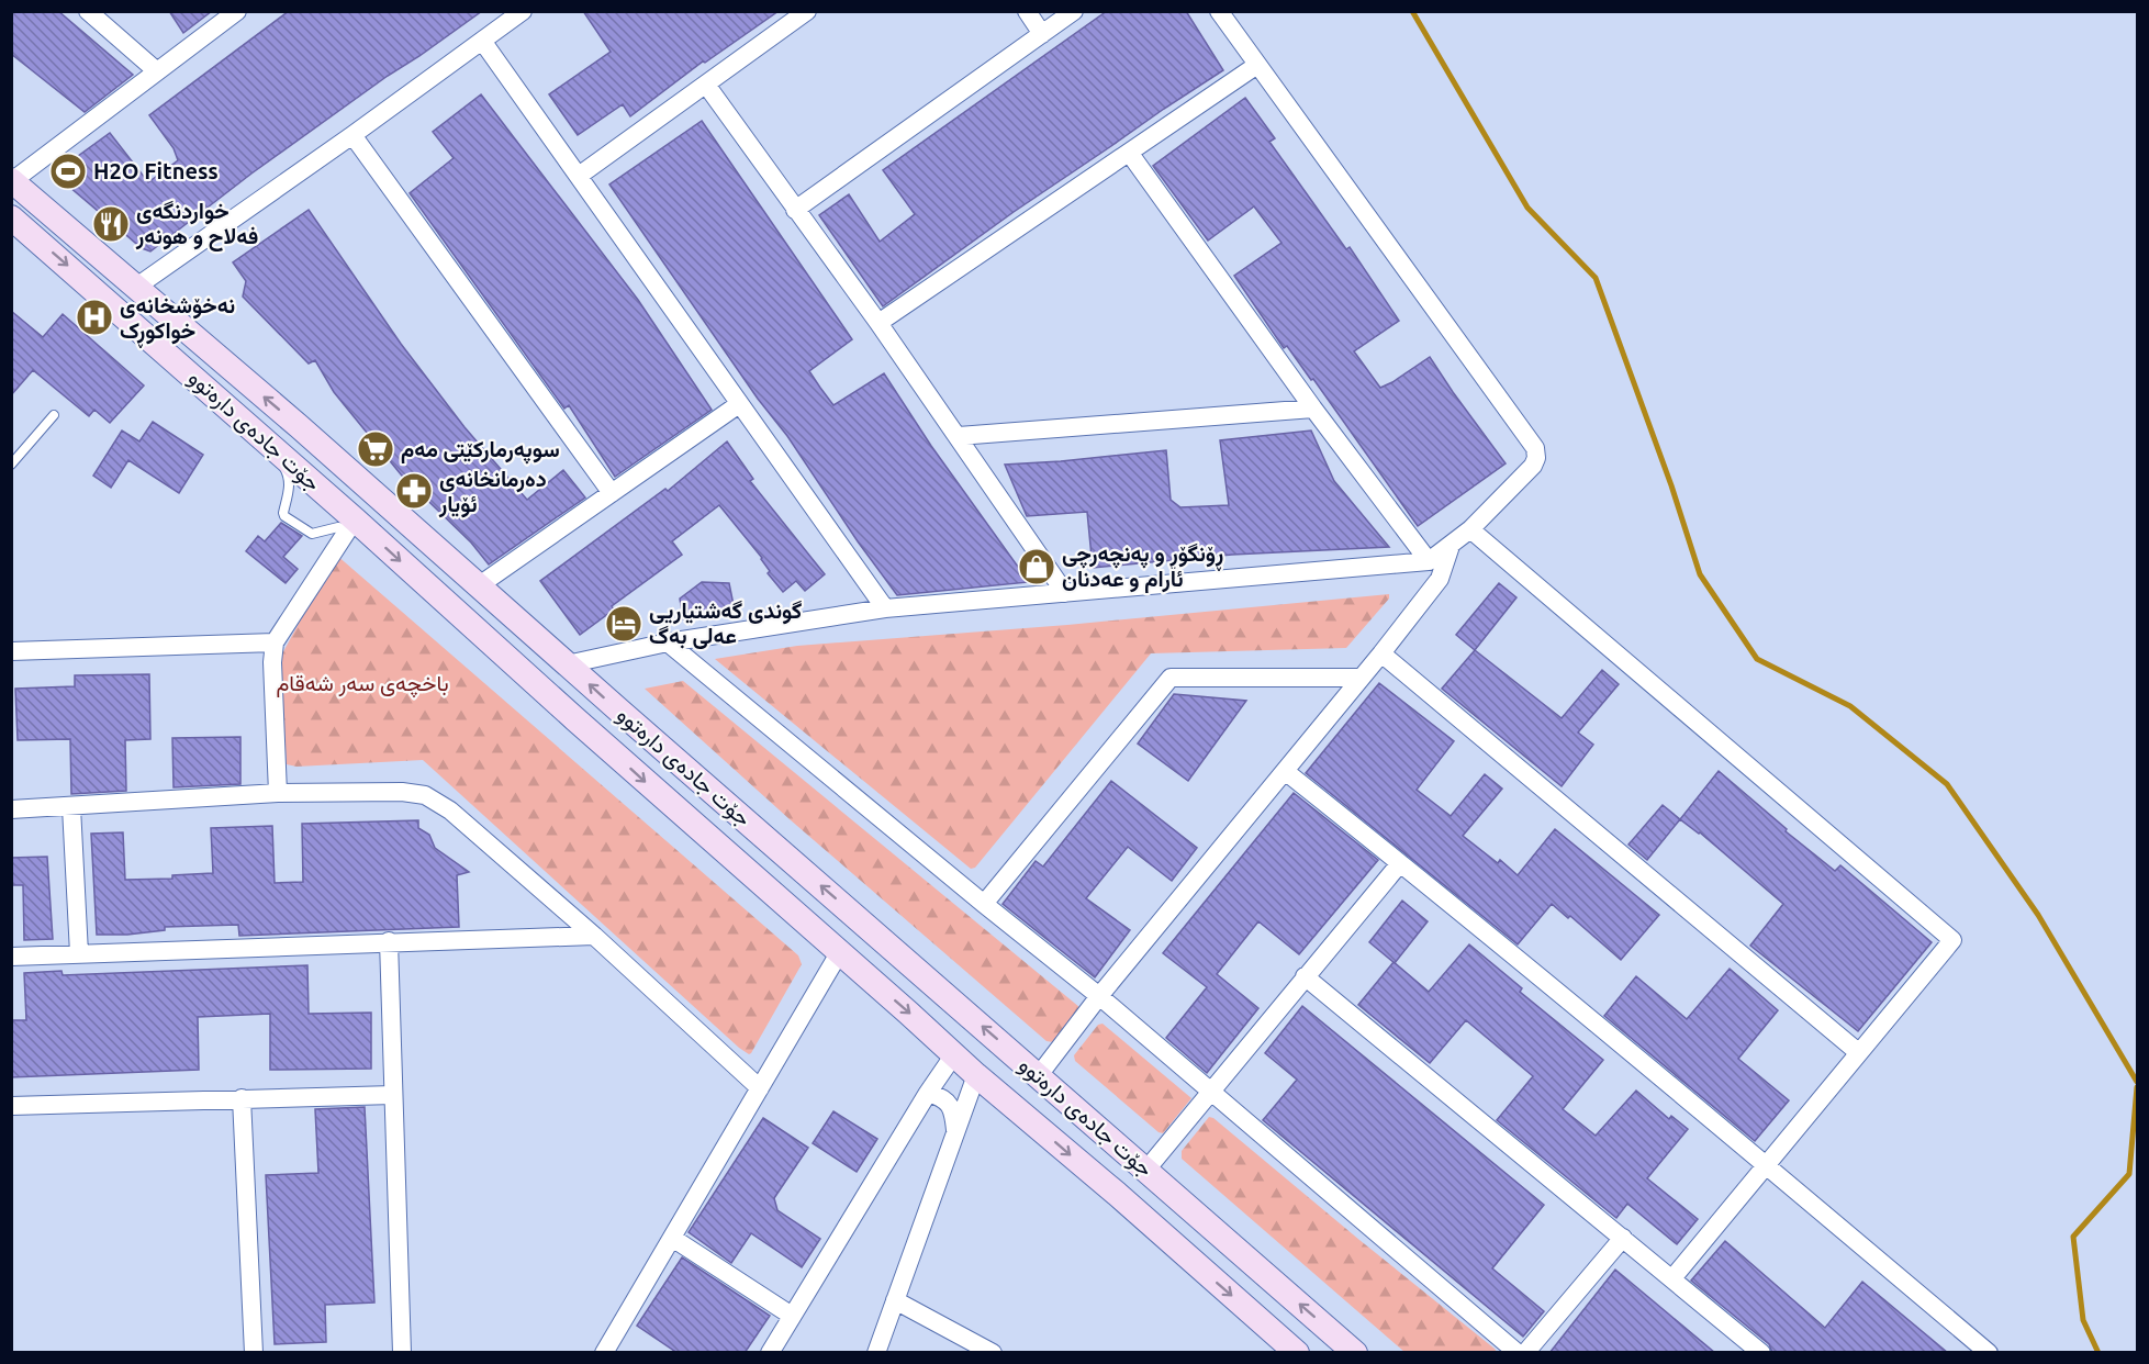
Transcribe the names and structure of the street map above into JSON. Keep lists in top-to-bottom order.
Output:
{
  "streets": {
    "main road": ["جۆت جادەی دارەتوو"]
  },
  "parks": ["باخچەی سەر شەقام"],
  "places": {
    "sports": ["H2O Fitness"],
    "restaurant": ["خواردنگەی فەلاح و هونەر"],
    "hospital": ["نەخۆشخانەی خواکوڕک"],
    "supermarket": ["سوپەرمارکێتی مەم"],
    "pharmacy": ["دەرمانخانەی ئۆیار"],
    "shop": ["ڕۆنگۆڕ و پەنچەرچی ئارام و عەدنان"],
    "hotel": ["گوندی گەشتیاریی عەلی بەگ"]
  }
}
